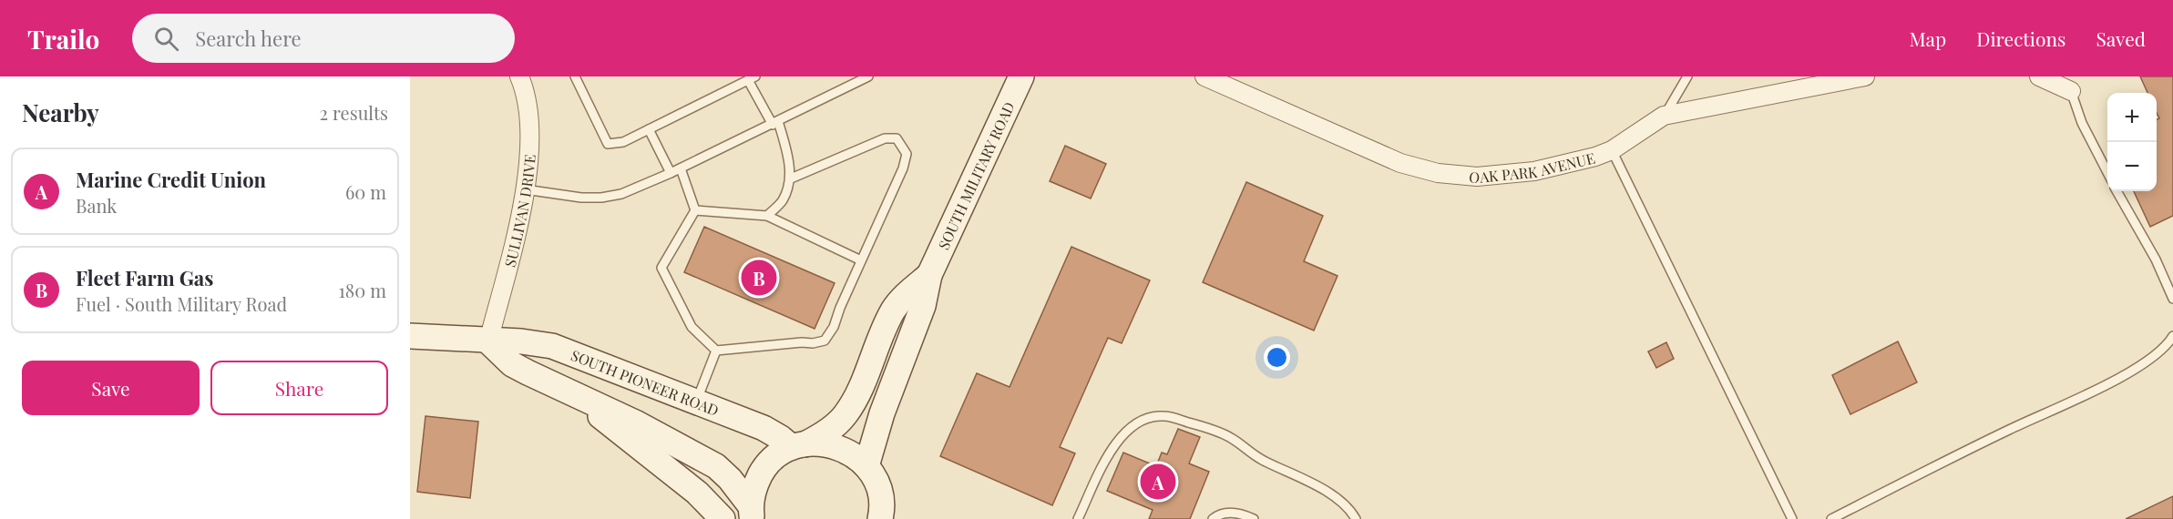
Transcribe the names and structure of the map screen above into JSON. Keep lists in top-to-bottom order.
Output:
{
  "streets": {
    "main road": ["SOUTH MILITARY ROAD", "SOUTH PIONEER ROAD"],
    "street": ["OAK PARK AVENUE", "SULLIVAN DRIVE"]
  },
  "crossings": [
    ["SOUTH MILITARY ROAD", "SOUTH PIONEER ROAD"],
    ["SULLIVAN DRIVE", "SOUTH PIONEER ROAD"]
  ],
  "page": {
    "header": "Trailo",
    "search": "Search here",
    "nav": ["Map", "Directions", "Saved"],
    "heading": ["Nearby", "2 results"],
    "map_buttons": ["+", "−"],
    "list": [
      {
        "mark": "A",
        "name": "Marine Credit Union",
        "note": "Bank",
        "value": "60 m"
      },
      {
        "mark": "B",
        "name": "Fleet Farm Gas",
        "note": "Fuel · South Military Road",
        "value": "180 m"
      }
    ],
    "pins": ["B", "A"],
    "buttons": ["Save", "Share"]
  }
}
